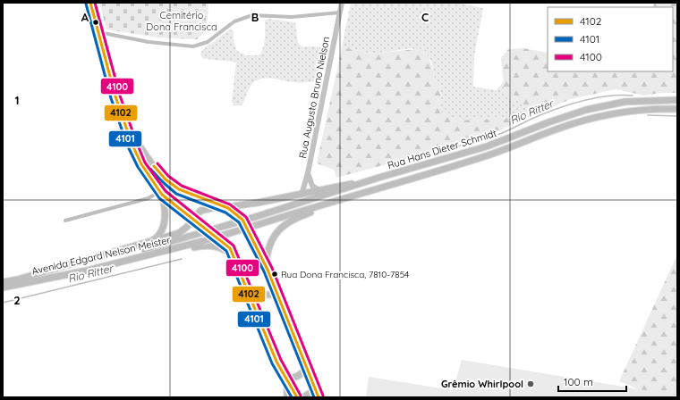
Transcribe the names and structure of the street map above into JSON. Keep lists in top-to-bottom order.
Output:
{
  "streets": {
    "main road": ["Rua Augusto Bruno Nielson", "Rua Hans Dieter Schmidt", "Avenida Edgard Nelson Meister"]
  },
  "crossings": [
    ["Rua Hans Dieter Schmidt", "Avenida Edgard Nelson Meister"]
  ],
  "water": ["Rio Ritter"],
  "parks": ["Cemitério Dona Francisca"],
  "places": ["Rua Dona Francisca, 7810-7854", "Grêmio Whirlpool"],
  "lines": ["transit line 4102", "transit line 4100", "transit line 4101"],
  "legend": ["4102", "4101", "4100"],
  "scale_bar": "100 m",
  "grid": {
    "columns": ["A", "B", "C"],
    "rows": ["1", "2"]
  }
}
